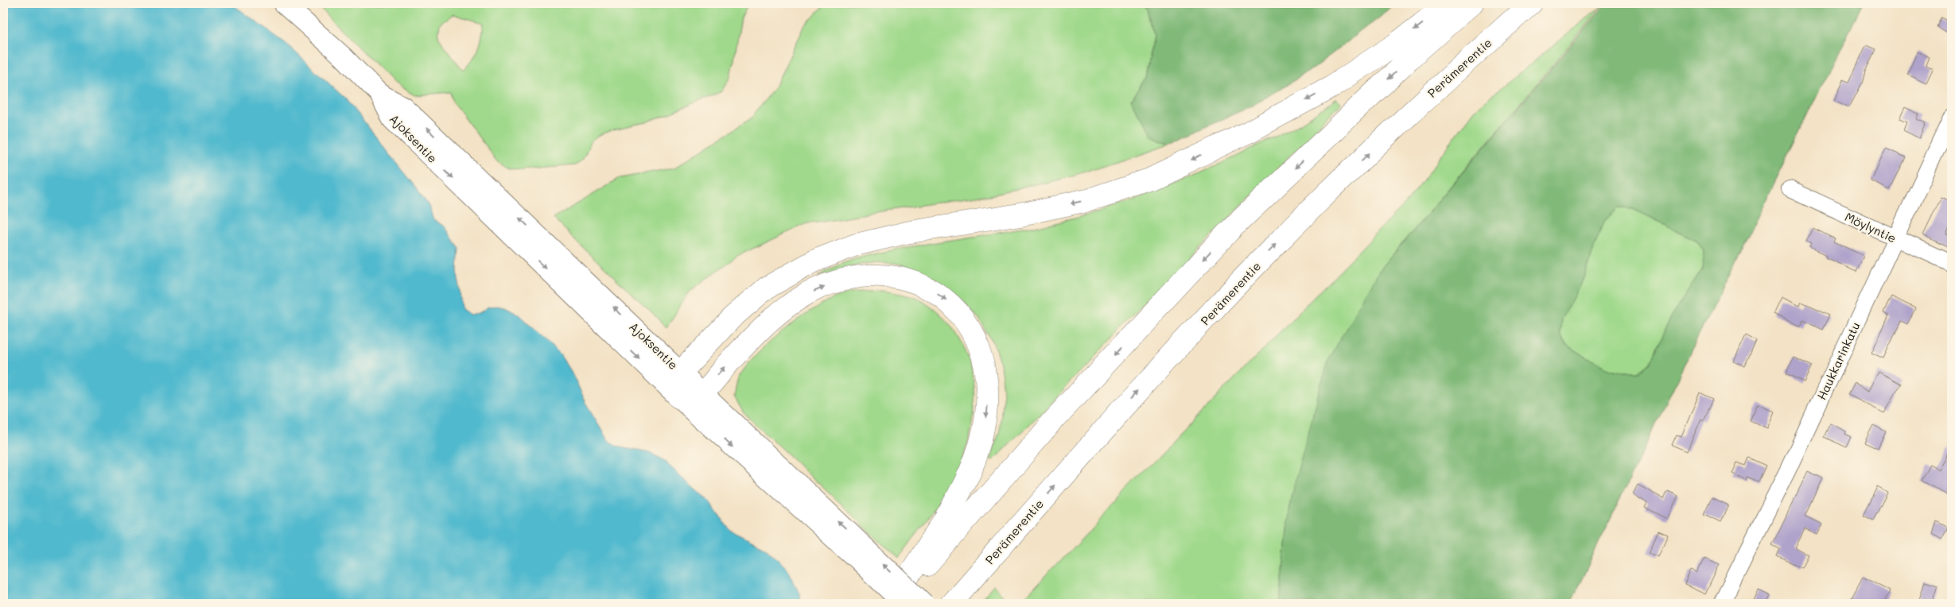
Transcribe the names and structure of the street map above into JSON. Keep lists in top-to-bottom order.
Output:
{
  "streets": {
    "highway": ["Perämerentie"],
    "main road": ["Ajoksentie"],
    "street": ["Möylyntie", "Haukkarinkatu"]
  },
  "crossings": [
    ["Möylyntie", "Haukkarinkatu"]
  ]
}
